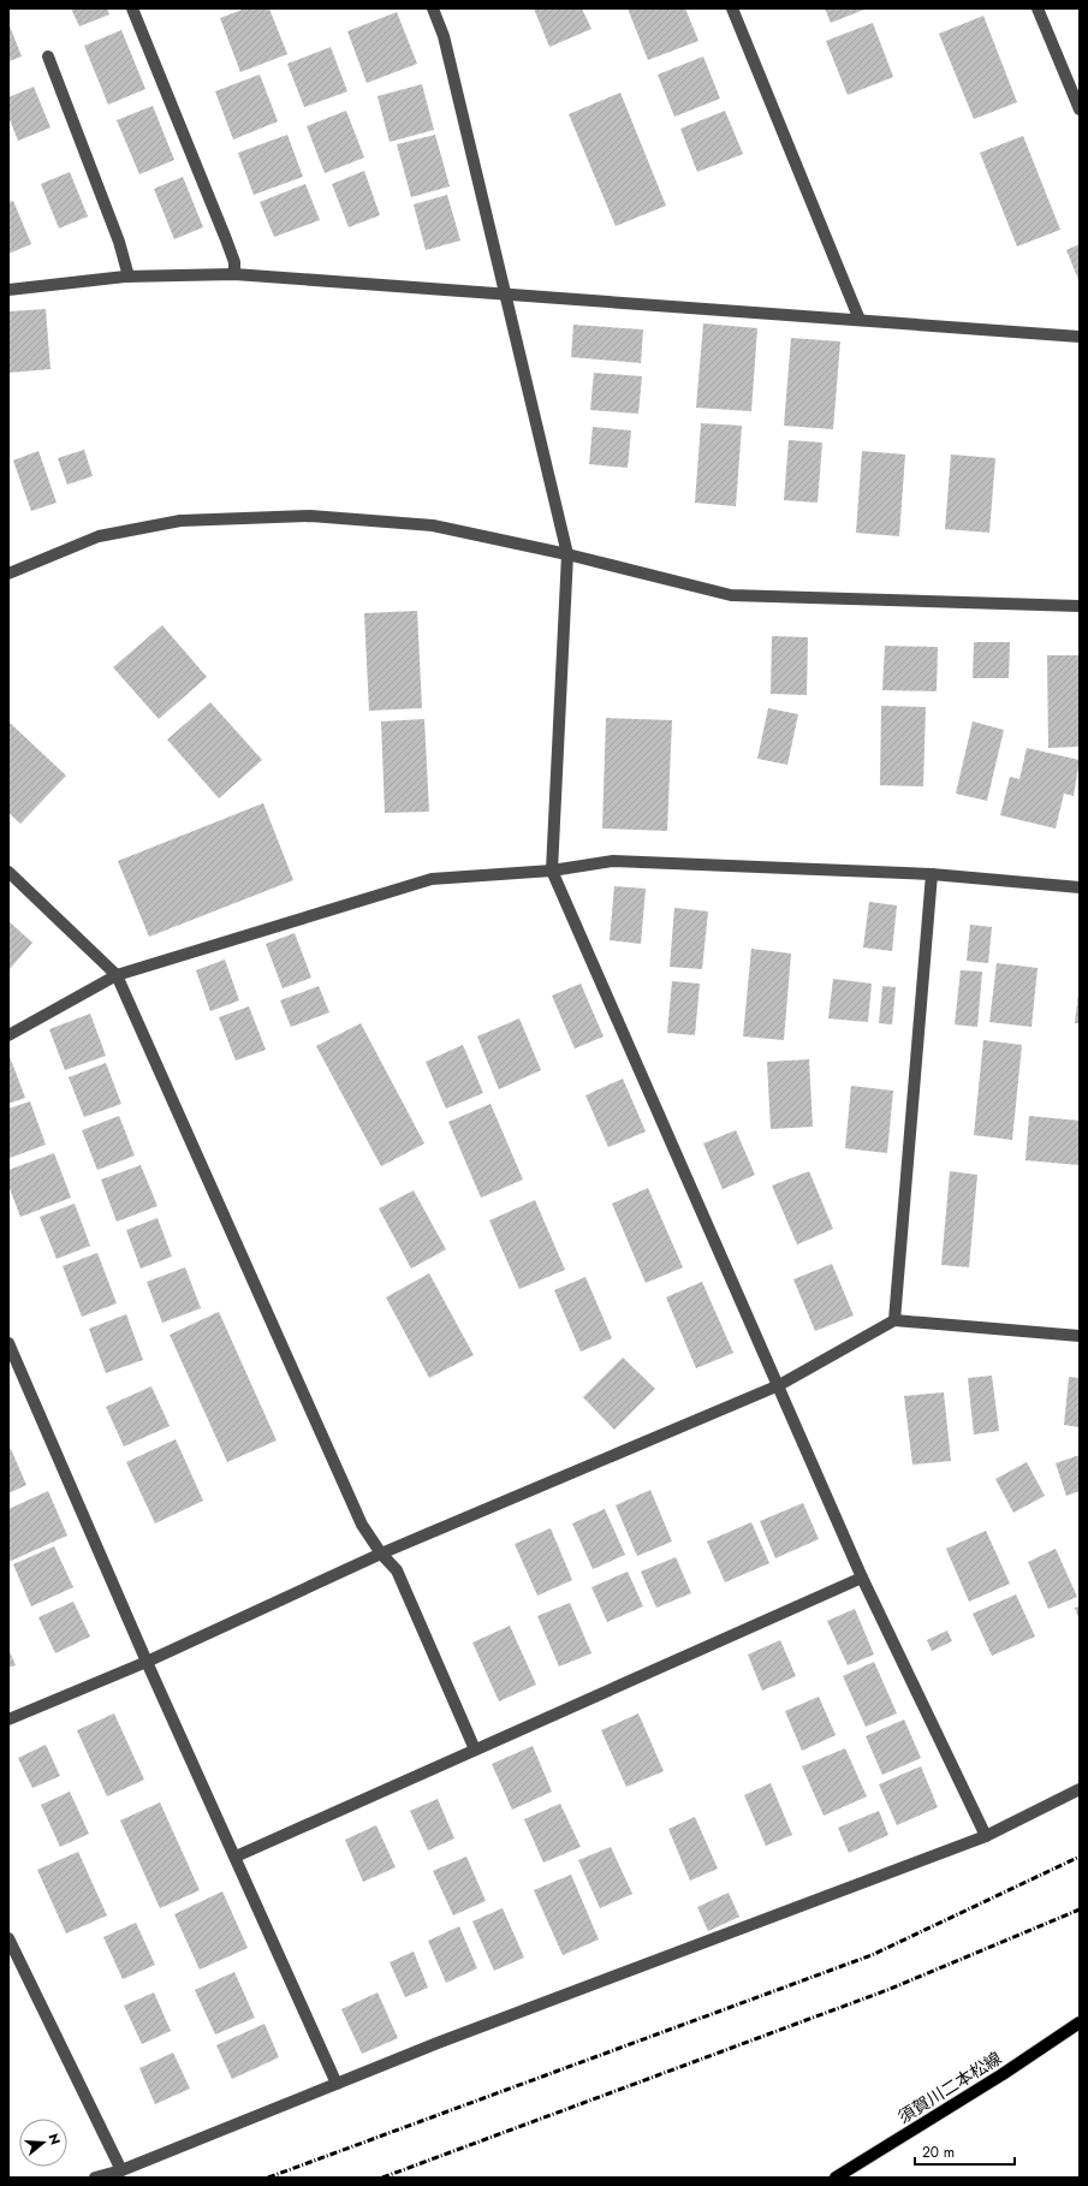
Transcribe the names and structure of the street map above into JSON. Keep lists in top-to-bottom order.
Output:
{
  "streets": {
    "main road": ["須賀川二本松線"]
  },
  "scale_bar": "20 m",
  "north": "right"
}
